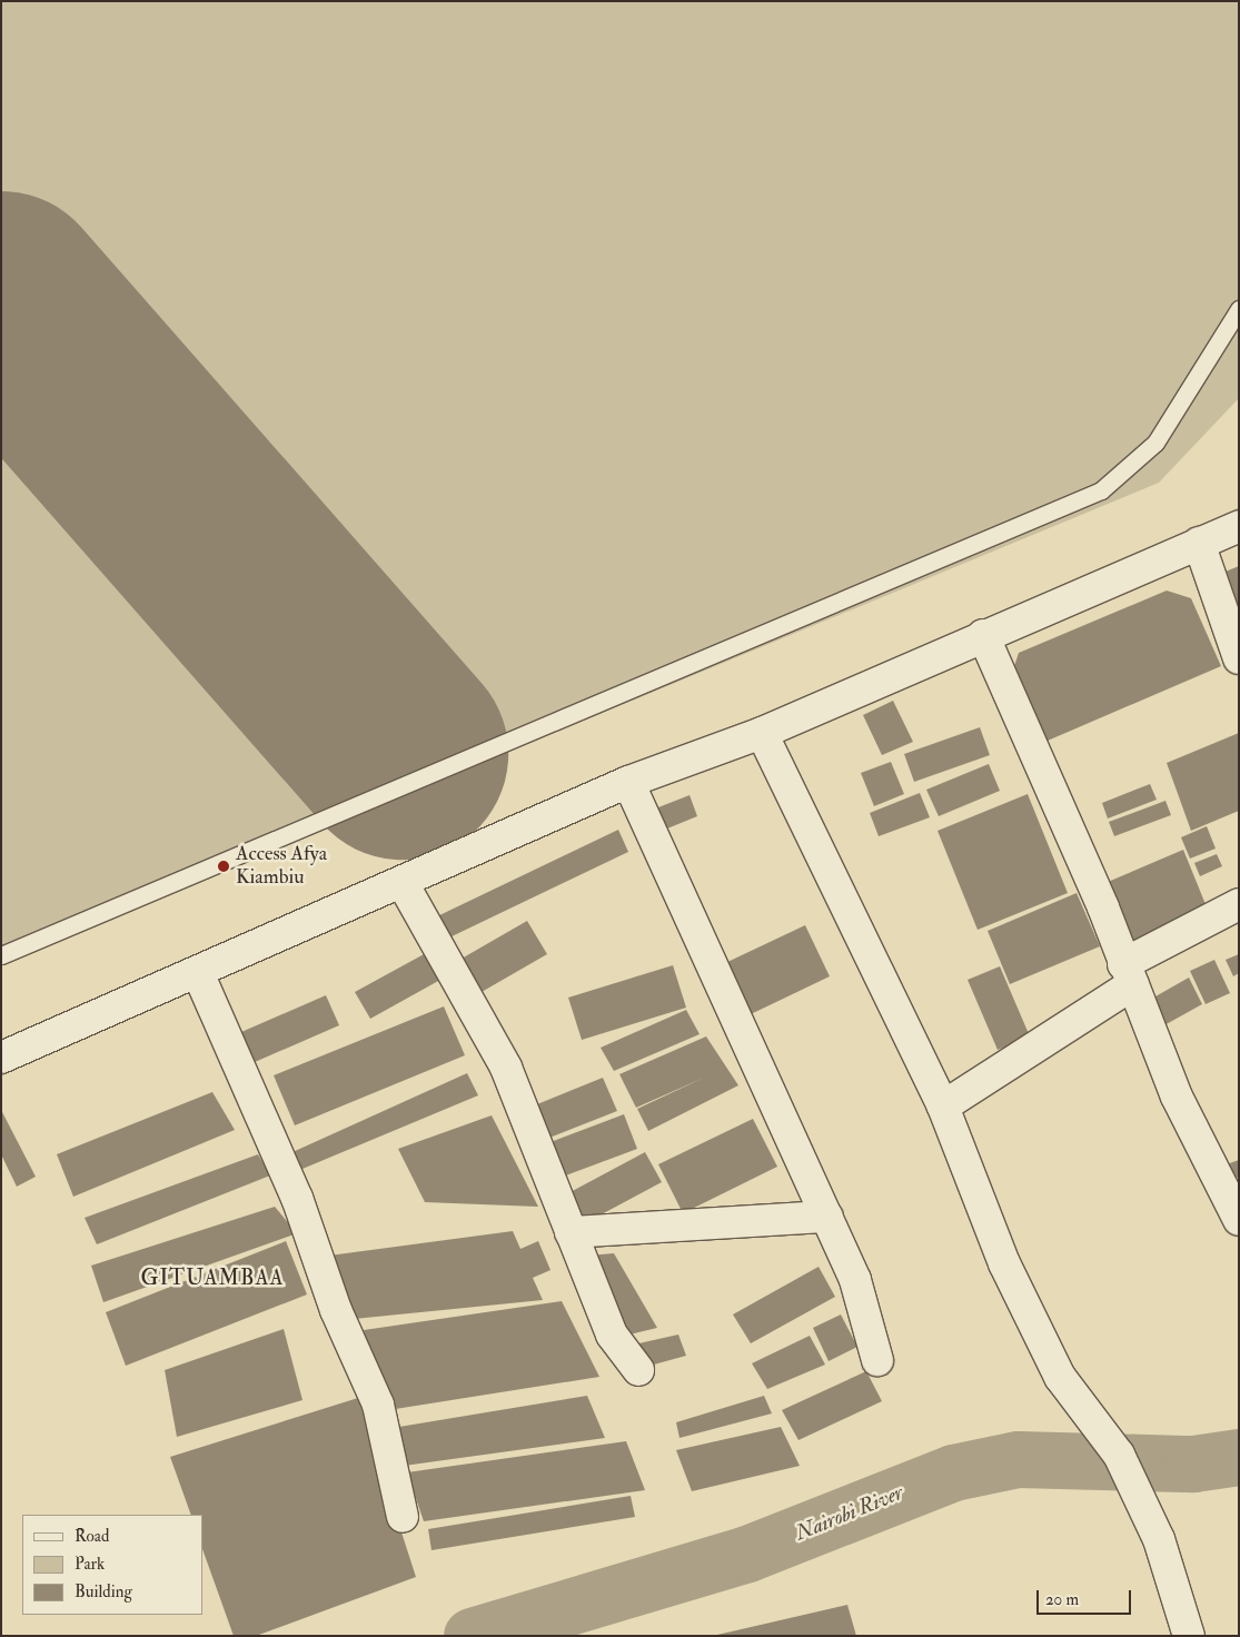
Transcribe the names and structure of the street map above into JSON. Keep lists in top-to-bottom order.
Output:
{
  "districts": ["GITUAMBAA"],
  "water": ["Nairobi River"],
  "places": ["Access Afya Kiambiu"],
  "legend": ["Road", "Park", "Building"],
  "scale_bar": "20 m"
}
